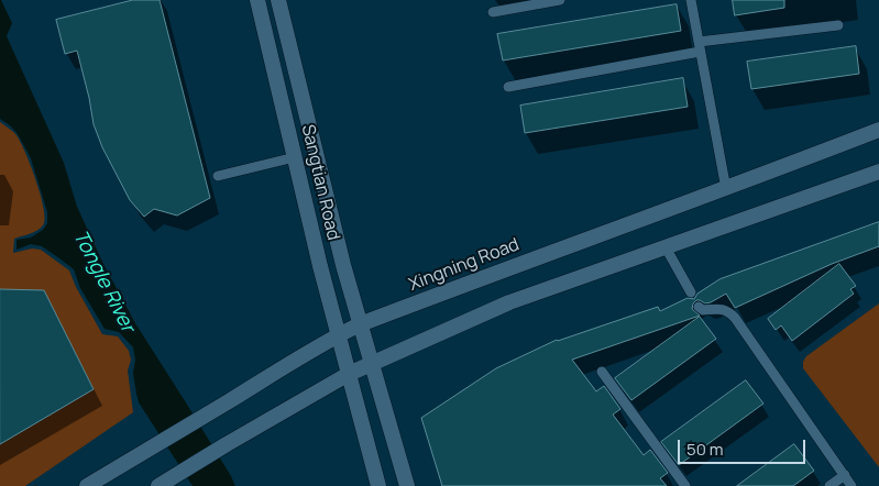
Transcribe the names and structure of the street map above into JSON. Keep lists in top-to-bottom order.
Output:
{
  "streets": {
    "main road": ["Sangtian Road", "Xingning Road"]
  },
  "crossings": [
    ["Sangtian Road", "Xingning Road"]
  ],
  "water": ["Tongle River"],
  "scale_bar": "50 m"
}
